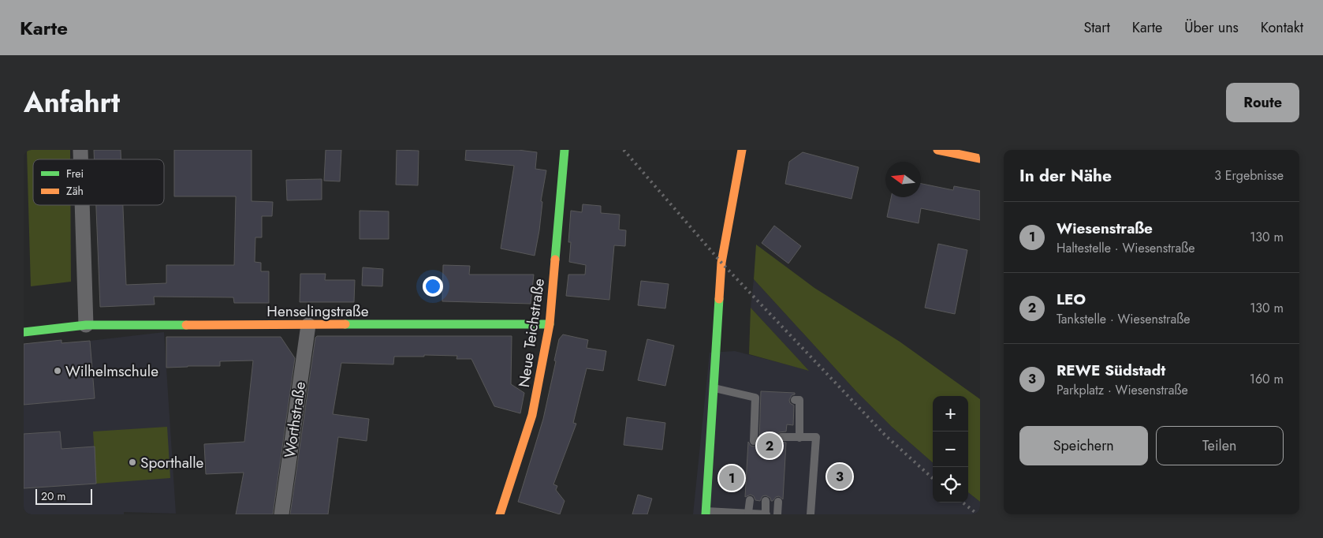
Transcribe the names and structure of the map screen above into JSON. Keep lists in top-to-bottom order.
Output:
{
  "streets": {
    "street": ["Henselingstraße", "Neue Teichstraße", "Worthstraße"]
  },
  "crossings": [
    ["Henselingstraße", "Neue Teichstraße"],
    ["Henselingstraße", "Worthstraße"]
  ],
  "places": ["Wilhelmschule", "Sporthalle"],
  "legend": ["Frei", "Zäh"],
  "scale_bar": "20 m",
  "north": "left",
  "page": {
    "header": "Karte",
    "nav": [
      "Start",
      "Karte",
      "Über uns",
      "Kontakt"
    ],
    "title": "Anfahrt",
    "buttons": [
      "Route",
      ["Speichern", "Teilen"]
    ],
    "heading": ["In der Nähe", "3 Ergebnisse"],
    "list": [
      {
        "mark": "1",
        "name": "Wiesenstraße",
        "note": "Haltestelle · Wiesenstraße",
        "value": "130 m"
      },
      {
        "mark": "2",
        "name": "LEO",
        "note": "Tankstelle · Wiesenstraße",
        "value": "130 m"
      },
      {
        "mark": "3",
        "name": "REWE Südstadt",
        "note": "Parkplatz · Wiesenstraße",
        "value": "160 m"
      }
    ],
    "map_buttons": ["+", "−"],
    "pins": ["2", "3", "1"],
    "scale": "20 m"
  }
}
